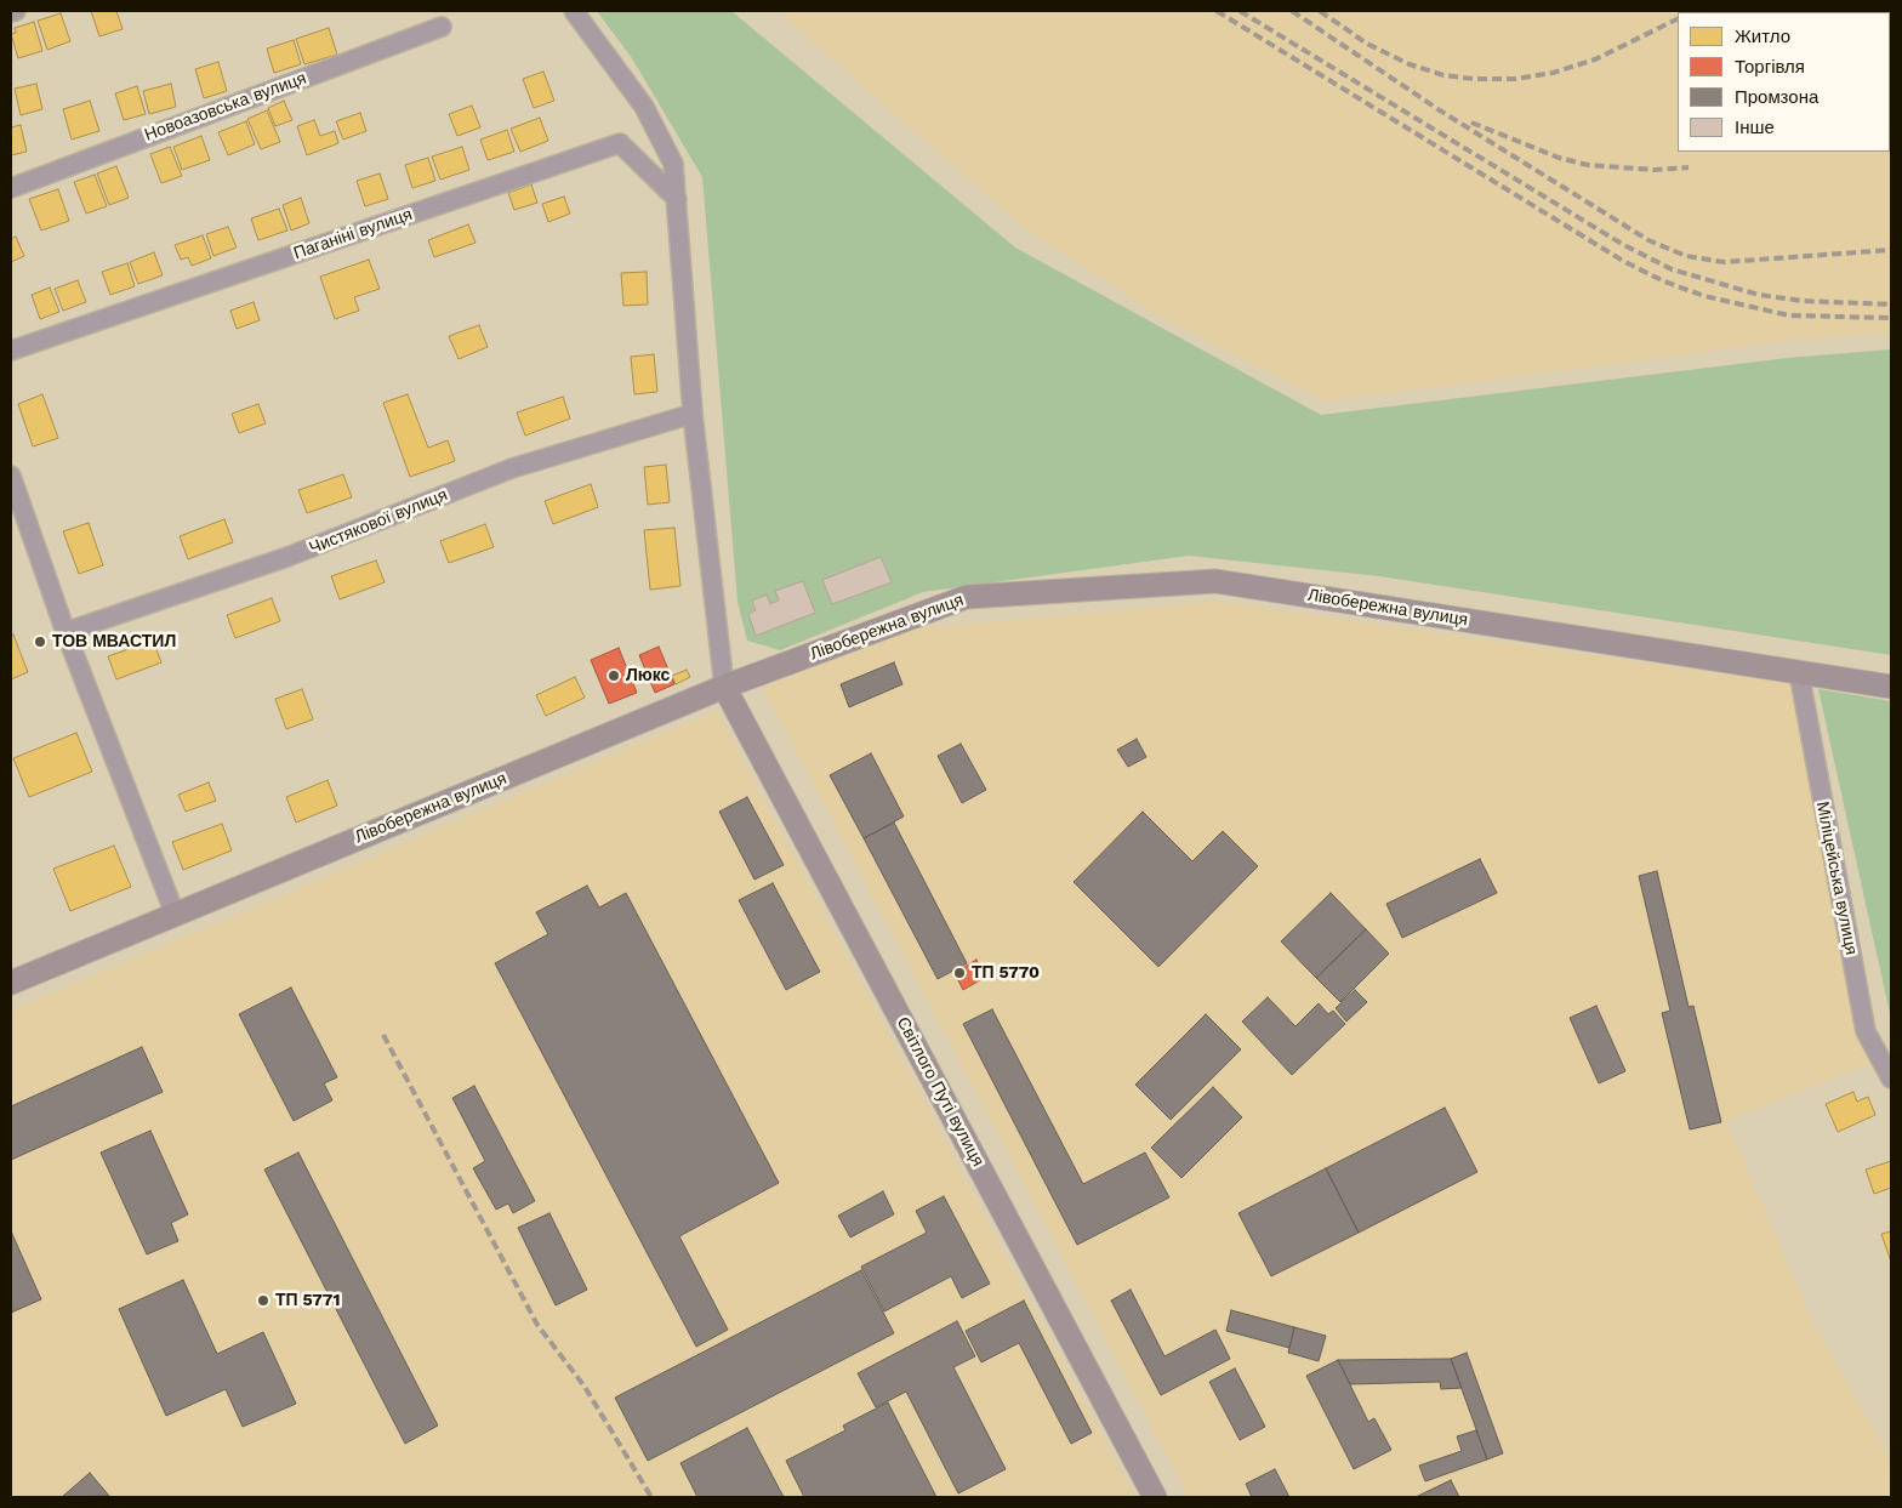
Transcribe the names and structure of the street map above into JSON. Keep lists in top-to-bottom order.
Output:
{
  "streets": {
    "main road": ["Лівобережна вулиця", "Світлого Путі вулиця"],
    "street": [
      "Новоазовська вулиця",
      "Паганіні вулиця",
      "Чистякової вулиця",
      "Міліцейська вулиця"
    ]
  },
  "crossings": [
    ["Лівобережна вулиця", "Міліцейська вулиця"],
    ["Лівобережна вулиця", "Світлого Путі вулиця"]
  ],
  "places": [
    "ТОВ МВАСТИЛ",
    "Люкс",
    "ТП 5770",
    "ТП 5771"
  ],
  "legend": [
    "Житло",
    "Торгівля",
    "Промзона",
    "Інше"
  ]
}
